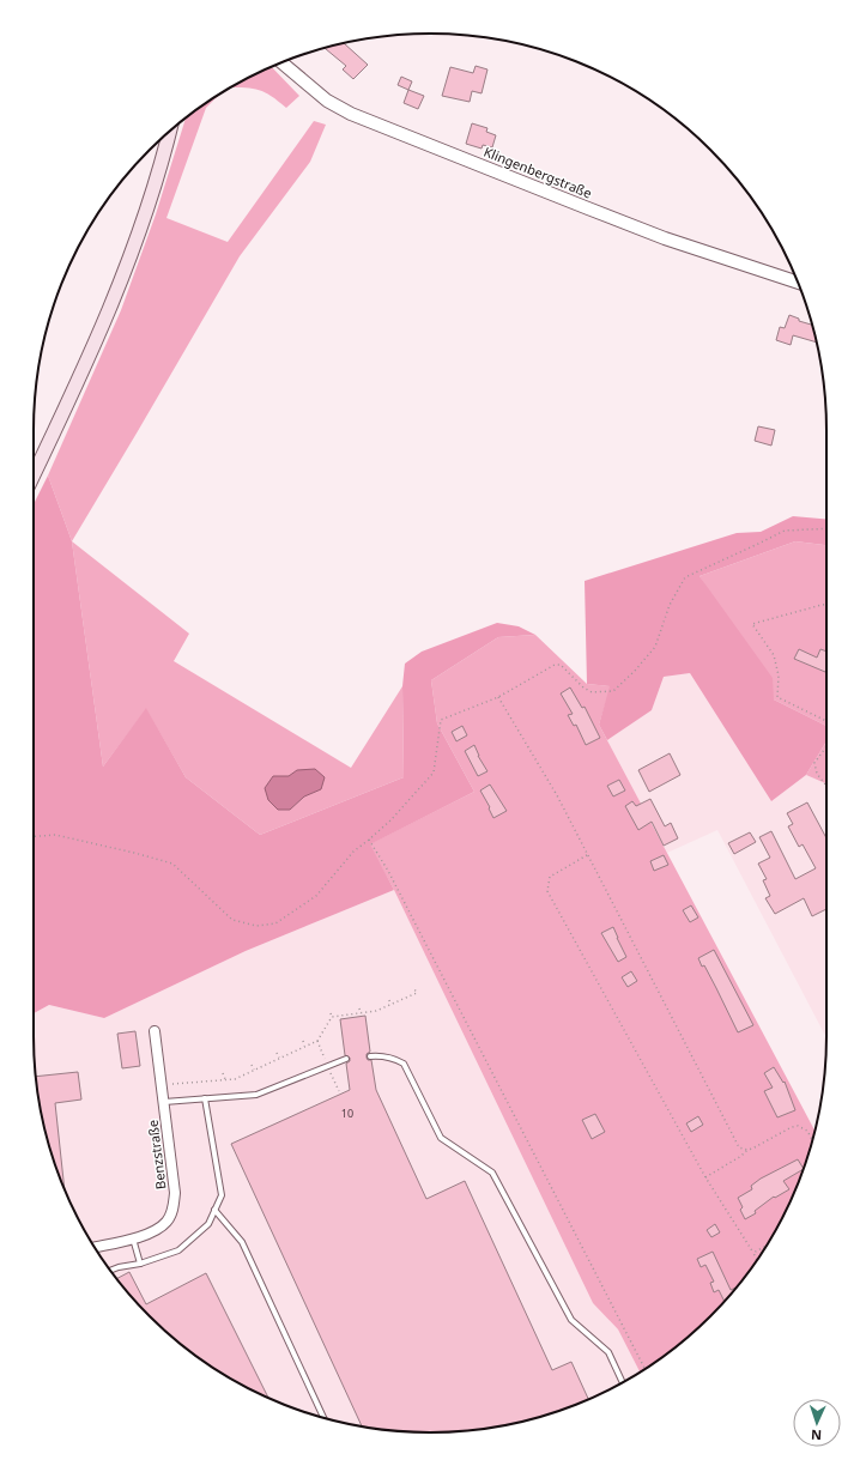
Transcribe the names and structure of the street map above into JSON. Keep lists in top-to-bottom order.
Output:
{
  "streets": {
    "street": ["Klingenbergstraße", "Benzstraße"]
  },
  "house_numbers": ["10"],
  "north": "bottom"
}
